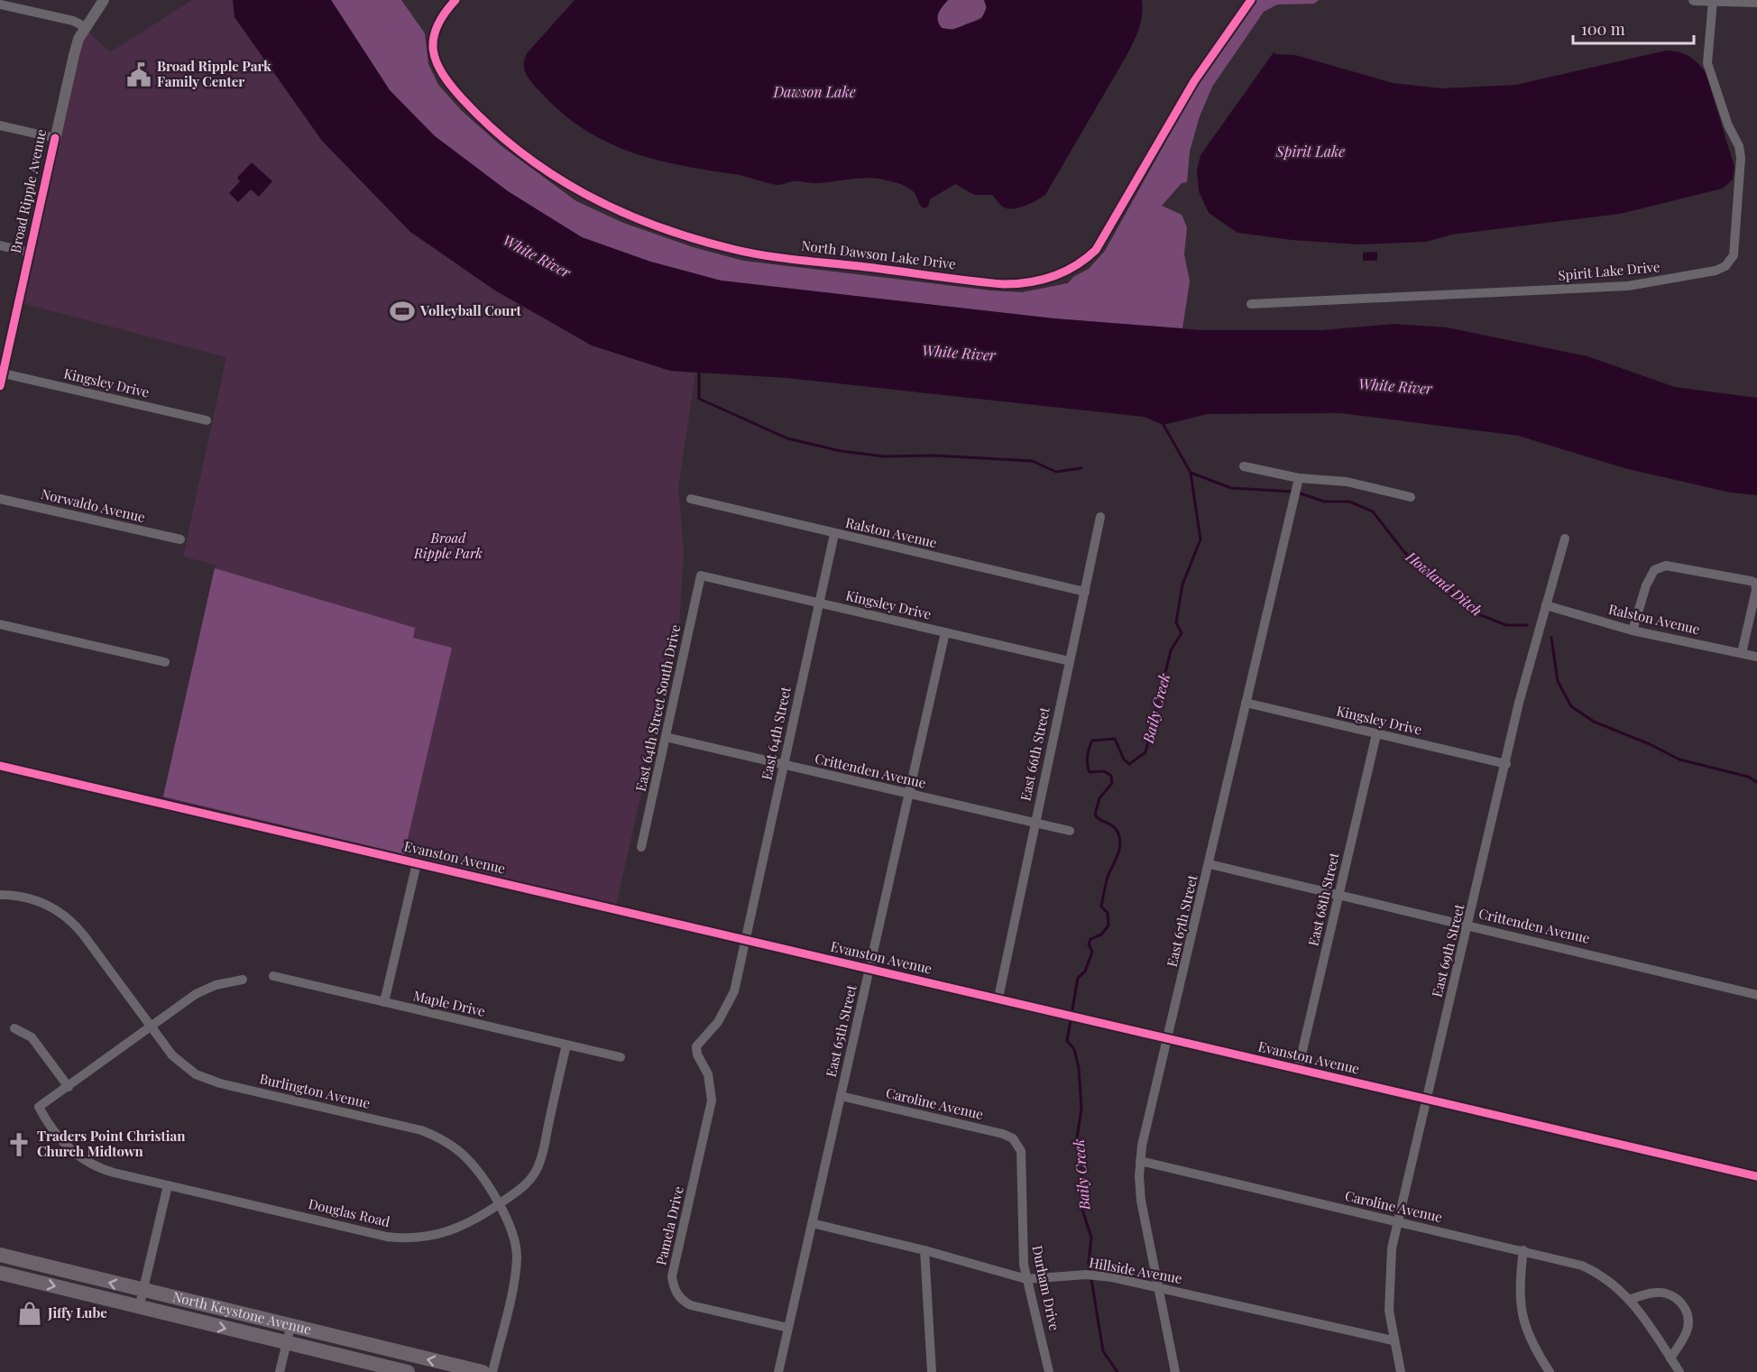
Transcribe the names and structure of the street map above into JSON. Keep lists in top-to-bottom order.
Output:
{
  "streets": {
    "main road": ["North Keystone Avenue"],
    "street": [
      "Broad Ripple Avenue",
      "North Dawson Lake Drive",
      "Spirit Lake Drive",
      "Kingsley Drive",
      "Norwaldo Avenue",
      "Ralston Avenue",
      "East 64th Street South Drive",
      "East 64th Street",
      "East 66th Street",
      "Crittenden Avenue",
      "Evanston Avenue",
      "East 68th Street",
      "East 67th Street",
      "East 69th Street",
      "Maple Drive",
      "East 65th Street",
      "Burlington Avenue",
      "Caroline Avenue",
      "Douglas Road",
      "Pamela Drive",
      "Hillside Avenue",
      "Durham Drive"
    ]
  },
  "crossings": [
    ["Broad Ripple Avenue", "Kingsley Drive"],
    ["Kingsley Drive", "East 64th Street South Drive"],
    ["Kingsley Drive", "East 64th Street"],
    ["Kingsley Drive", "East 66th Street"],
    ["Kingsley Drive", "East 68th Street"],
    ["Kingsley Drive", "East 67th Street"],
    ["Kingsley Drive", "East 69th Street"],
    ["Kingsley Drive", "East 65th Street"],
    ["Ralston Avenue", "East 64th Street"],
    ["Ralston Avenue", "East 66th Street"],
    ["Ralston Avenue", "East 69th Street"],
    ["East 64th Street South Drive", "Crittenden Avenue"],
    ["East 64th Street", "Crittenden Avenue"],
    ["East 64th Street", "Evanston Avenue"],
    ["East 64th Street", "Pamela Drive"],
    ["East 66th Street", "Crittenden Avenue"],
    ["East 66th Street", "Evanston Avenue"],
    ["Crittenden Avenue", "East 68th Street"],
    ["Crittenden Avenue", "East 67th Street"],
    ["Crittenden Avenue", "East 69th Street"],
    ["Crittenden Avenue", "East 65th Street"],
    ["Evanston Avenue", "East 68th Street"],
    ["Evanston Avenue", "East 67th Street"],
    ["Evanston Avenue", "East 69th Street"],
    ["Evanston Avenue", "East 65th Street"],
    ["Evanston Avenue", "Pamela Drive"],
    ["East 67th Street", "Caroline Avenue"],
    ["East 67th Street", "Hillside Avenue"],
    ["East 69th Street", "Caroline Avenue"],
    ["East 69th Street", "Hillside Avenue"],
    ["Maple Drive", "Douglas Road"],
    ["East 65th Street", "Caroline Avenue"],
    ["East 65th Street", "Pamela Drive"],
    ["East 65th Street", "Hillside Avenue"],
    ["Burlington Avenue", "Douglas Road"],
    ["Caroline Avenue", "Durham Drive"],
    ["Hillside Avenue", "Durham Drive"]
  ],
  "water": [
    "Dawson Lake",
    "Spirit Lake",
    "White River",
    "Howland Ditch",
    "Baily Creek"
  ],
  "parks": ["Broad Ripple Park"],
  "places": {
    "public building": ["Broad Ripple Park Family Center"],
    "sports": ["Volleyball Court"],
    "church": ["Traders Point Christian Church Midtown"],
    "shop": ["Jiffy Lube"]
  },
  "scale_bar": "100 m"
}
